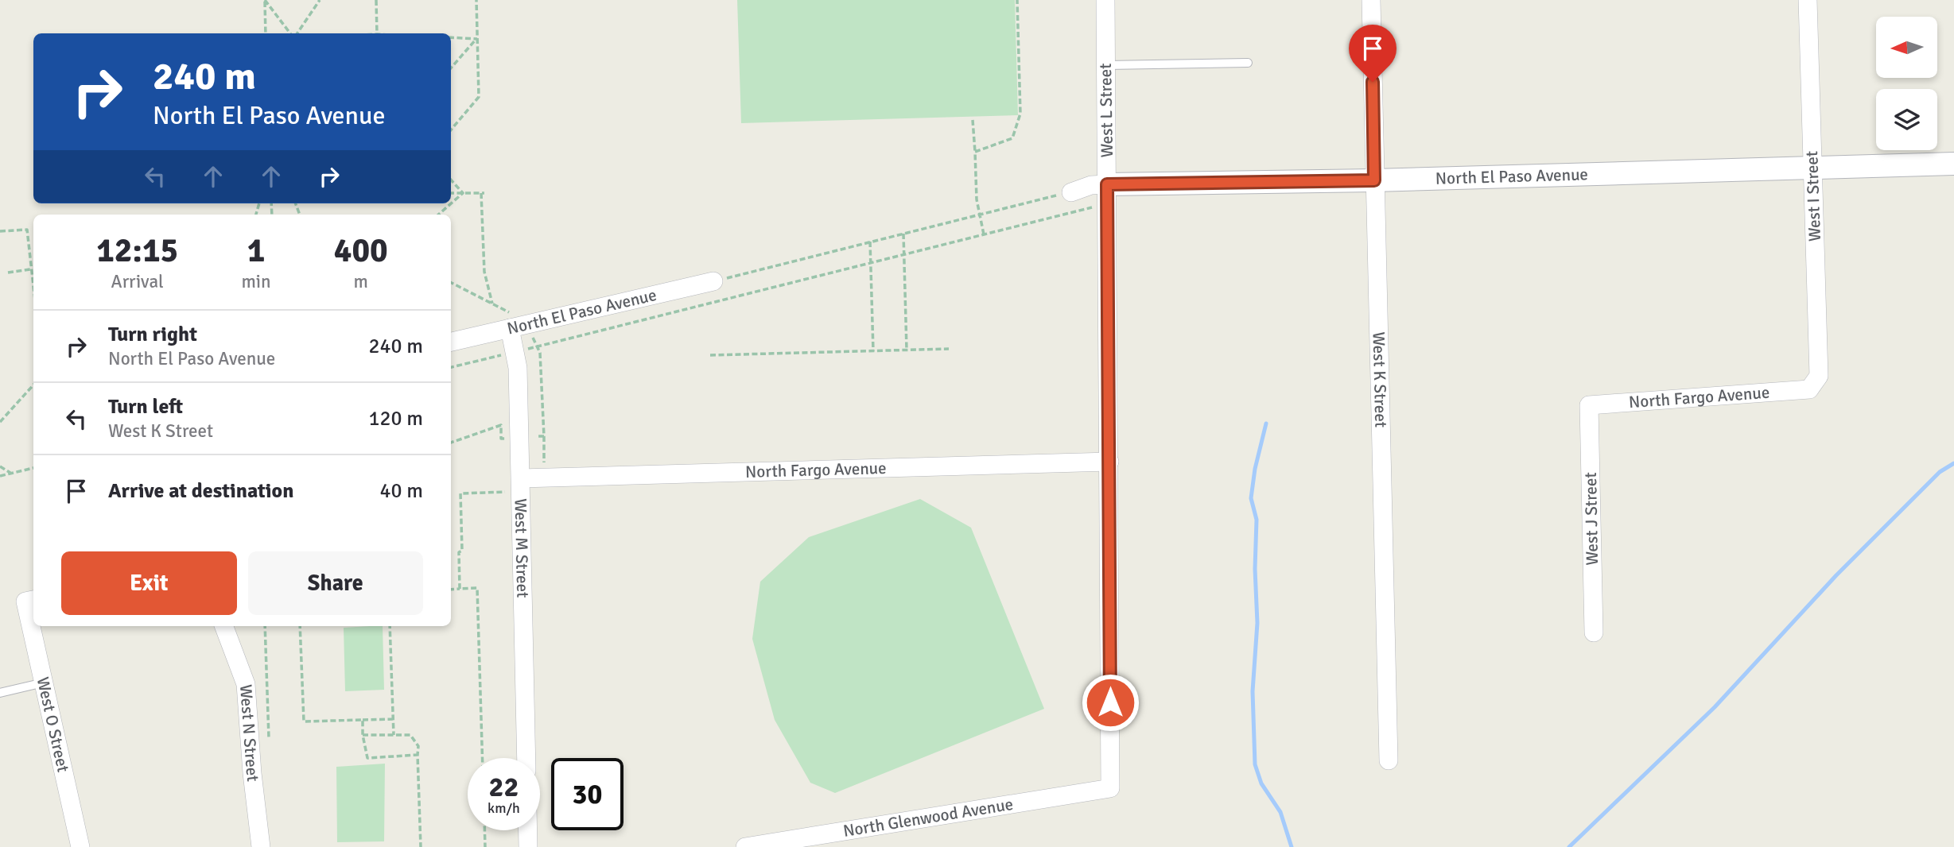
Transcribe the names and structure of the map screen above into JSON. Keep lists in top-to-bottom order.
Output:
{
  "streets": {
    "street": [
      "West L Street",
      "North El Paso Avenue",
      "West I Street",
      "West K Street",
      "North Fargo Avenue",
      "West J Street",
      "West M Street",
      "West O Street",
      "West N Street",
      "North Glenwood Avenue"
    ]
  },
  "crossings": [
    ["West L Street", "North El Paso Avenue"],
    ["West L Street", "North Fargo Avenue"],
    ["West L Street", "North Glenwood Avenue"],
    ["North El Paso Avenue", "West I Street"],
    ["North El Paso Avenue", "West K Street"],
    ["North El Paso Avenue", "West M Street"],
    ["West I Street", "North Fargo Avenue"],
    ["North Fargo Avenue", "West J Street"],
    ["North Fargo Avenue", "West M Street"]
  ],
  "north": "left",
  "page": {
    "turn": ["240 m", "North El Paso Avenue"],
    "eta": [
      "12:15",
      "Arrival",
      "1",
      "min",
      "400",
      "m"
    ],
    "list": [
      {
        "name": "Turn right",
        "note": "North El Paso Avenue",
        "value": "240 m"
      },
      {
        "name": "Turn left",
        "note": "West K Street",
        "value": "120 m"
      },
      {
        "name": "Arrive at destination",
        "value": "40 m"
      }
    ],
    "buttons": ["Exit", "Share"],
    "speed": "22 km/h",
    "limit": "30"
  }
}
